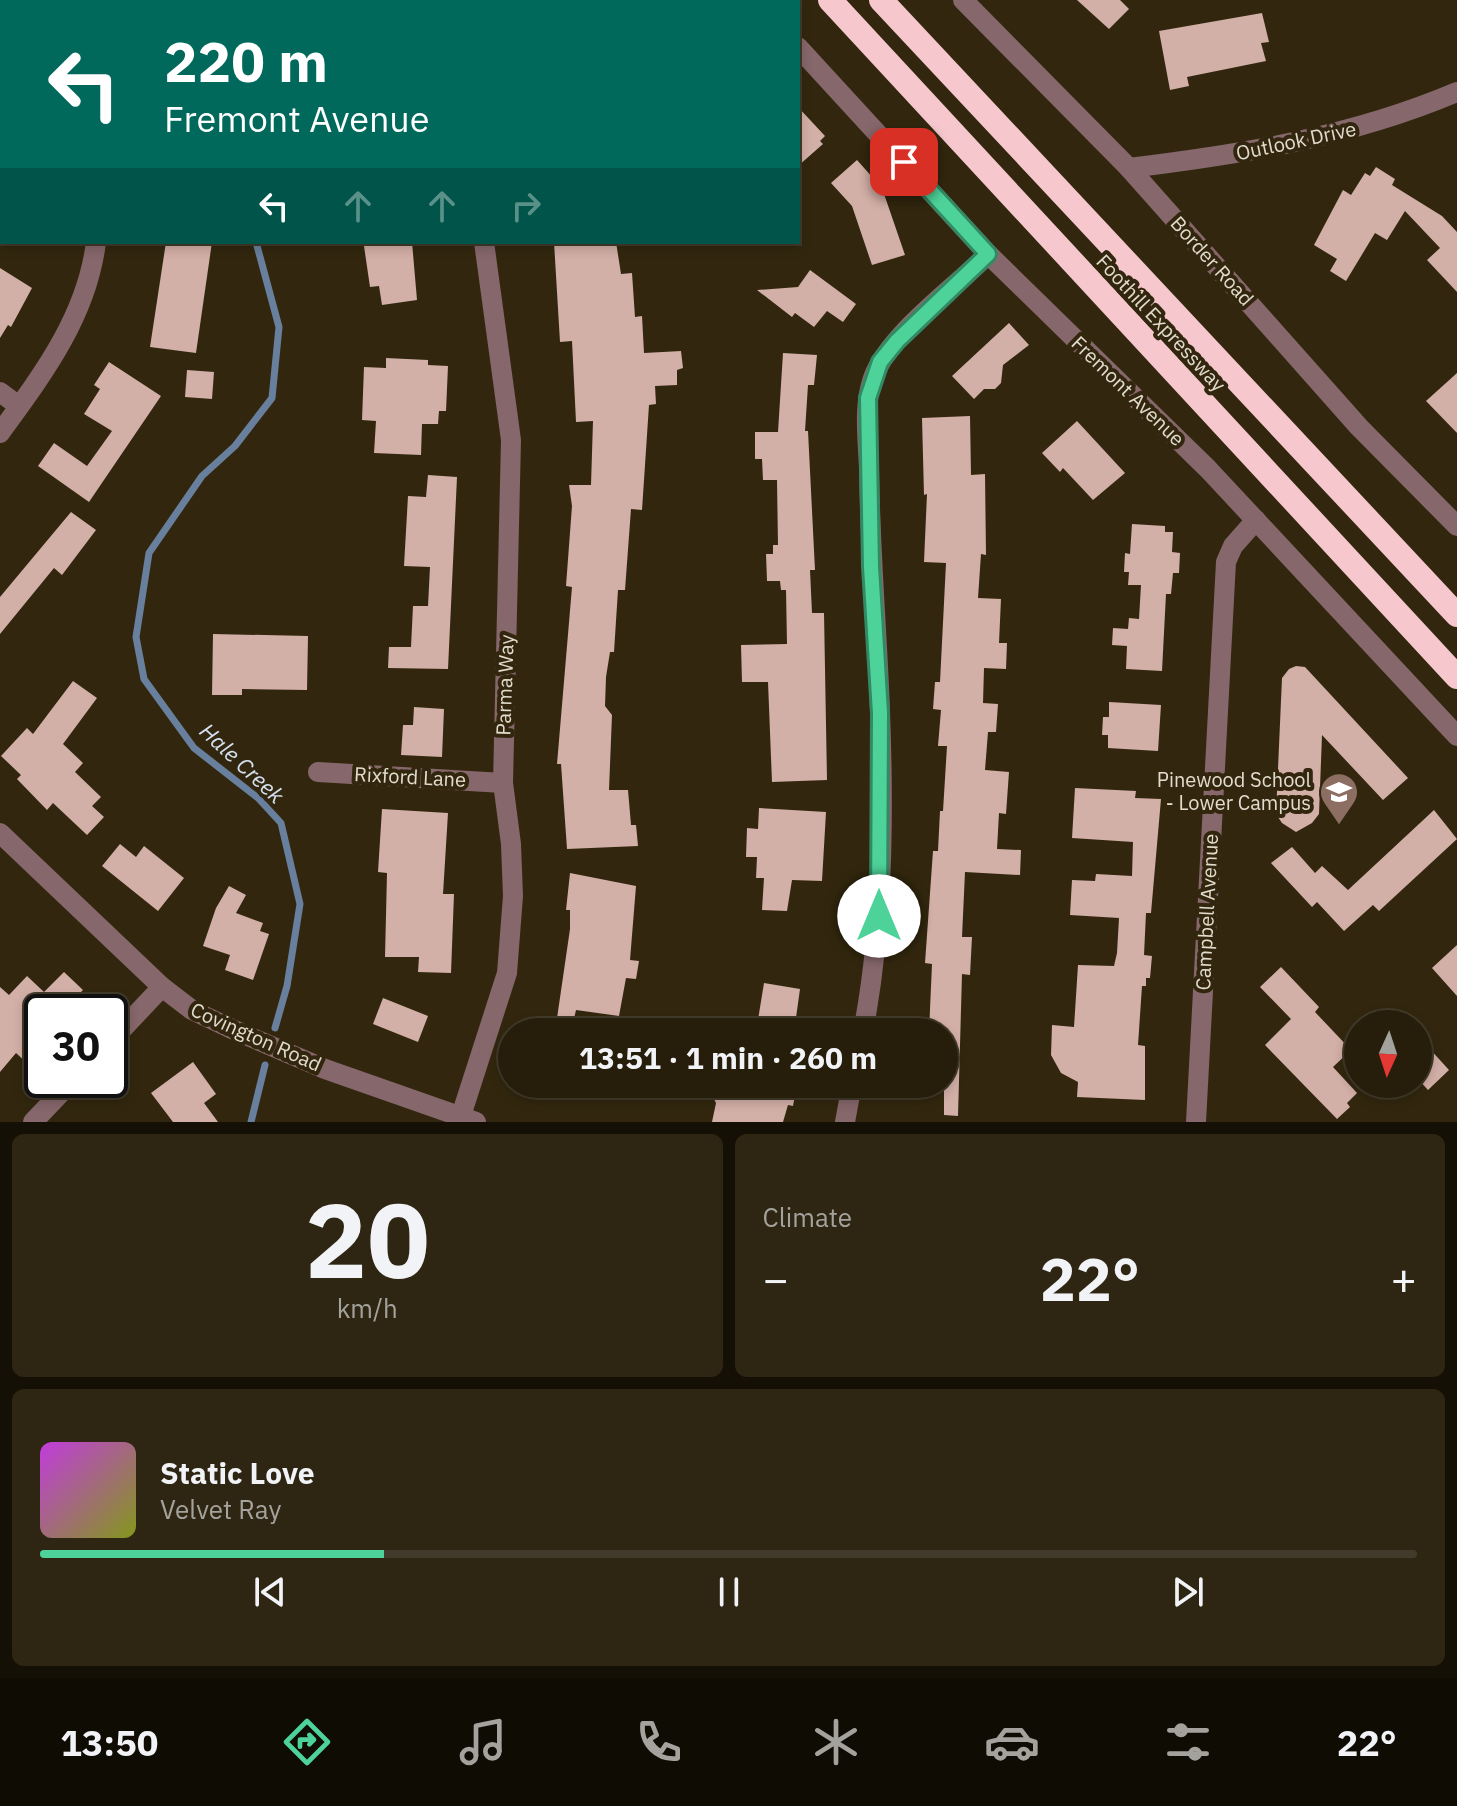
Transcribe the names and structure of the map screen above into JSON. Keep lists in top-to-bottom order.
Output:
{
  "streets": {
    "highway": ["Foothill Expressway"],
    "street": [
      "Outlook Drive",
      "Border Road",
      "Fremont Avenue",
      "Parma Way",
      "Rixford Lane",
      "Campbell Avenue",
      "Covington Road"
    ]
  },
  "crossings": [
    ["Outlook Drive", "Border Road"],
    ["Fremont Avenue", "Campbell Avenue"],
    ["Parma Way", "Rixford Lane"],
    ["Parma Way", "Covington Road"]
  ],
  "water": ["Hale Creek"],
  "places": {
    "school or university": ["Pinewood School - Lower Campus"]
  },
  "north": "bottom",
  "page": {
    "turn": ["220 m", "Fremont Avenue"],
    "limit": "30",
    "trip": "13:51 · 1 min · 260 m",
    "tile": [
      ["20", "km/h"],
      "Climate"
    ],
    "heat": ["−", "22°", "+"],
    "song": ["Static Love", "Velvet Ray"],
    "tabs": ["13:50", "22°"]
  }
}
